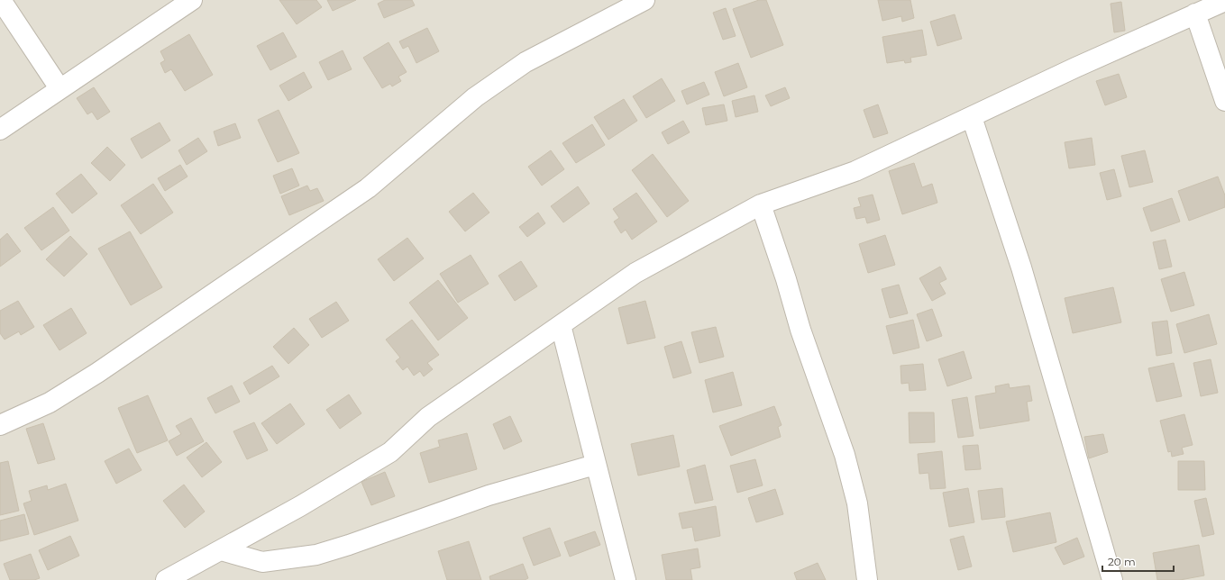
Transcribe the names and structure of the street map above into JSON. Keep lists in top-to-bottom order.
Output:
{
  "scale_bar": "20 m"
}
